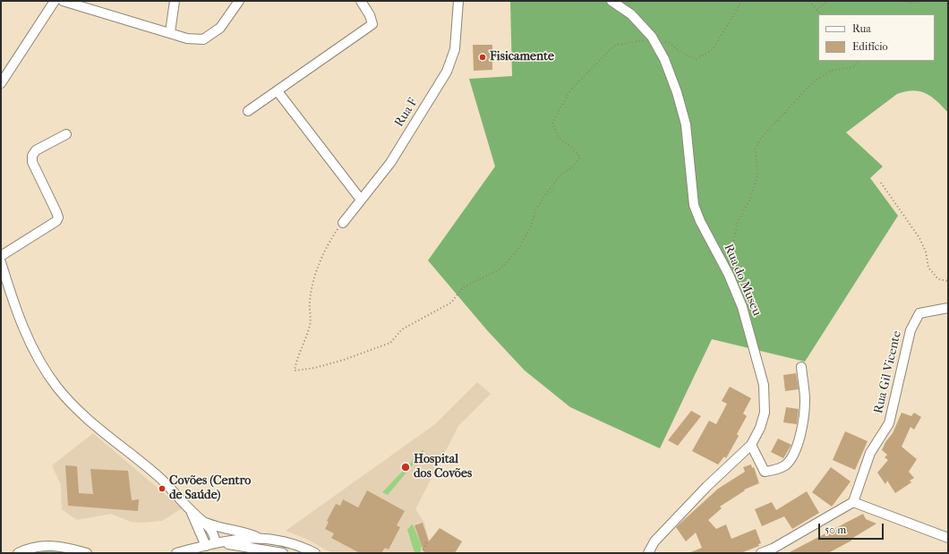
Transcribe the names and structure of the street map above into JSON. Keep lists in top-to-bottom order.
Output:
{
  "streets": {
    "street": ["Rua F", "Rua do Museu", "Rua Gil Vicente"]
  },
  "places": ["Fisicamente", "Hospital dos Covões", "Covões (Centro de Saúde)"],
  "legend": ["Rua", "Edifício"],
  "scale_bar": "50 m"
}
